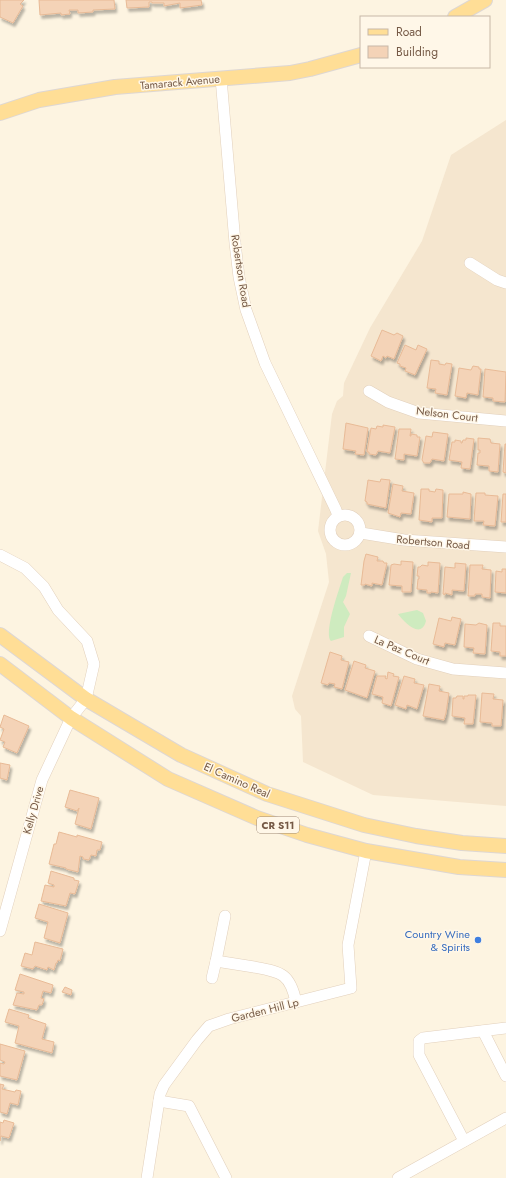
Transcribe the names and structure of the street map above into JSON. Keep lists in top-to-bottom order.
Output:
{
  "streets": {
    "main road": ["Tamarack Avenue", "El Camino Real", "CR S11"],
    "street": [
      "Robertson Road",
      "Nelson Court",
      "La Paz Court",
      "Kelly Drive",
      "Garden Hill Lp"
    ]
  },
  "crossings": [
    ["Tamarack Avenue", "Robertson Road"],
    ["El Camino Real", "Kelly Drive"],
    ["Kelly Drive", "CR S11"],
    ["CR S11", "Garden Hill Lp"]
  ],
  "places": ["Country Wine & Spirits"],
  "legend": ["Road", "Building"]
}
